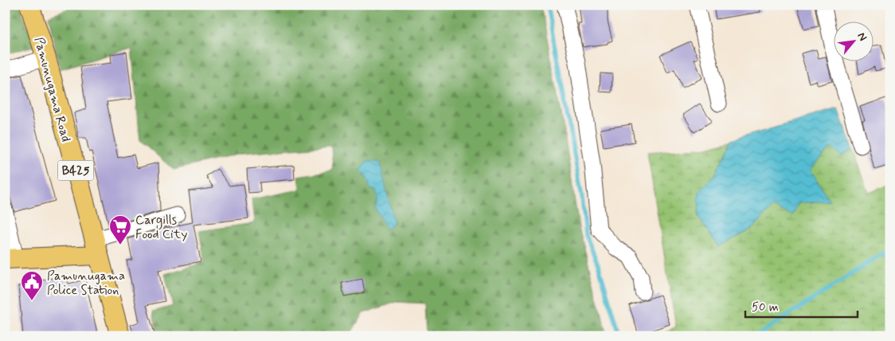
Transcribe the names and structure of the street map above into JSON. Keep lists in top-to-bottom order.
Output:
{
  "streets": {
    "main road": ["Pamunugama Road", "B425"]
  },
  "places": {
    "supermarket": ["Cargills Food City"],
    "public building": ["Pamunugama Police Station"]
  },
  "scale_bar": "50 m",
  "north": "top right"
}
